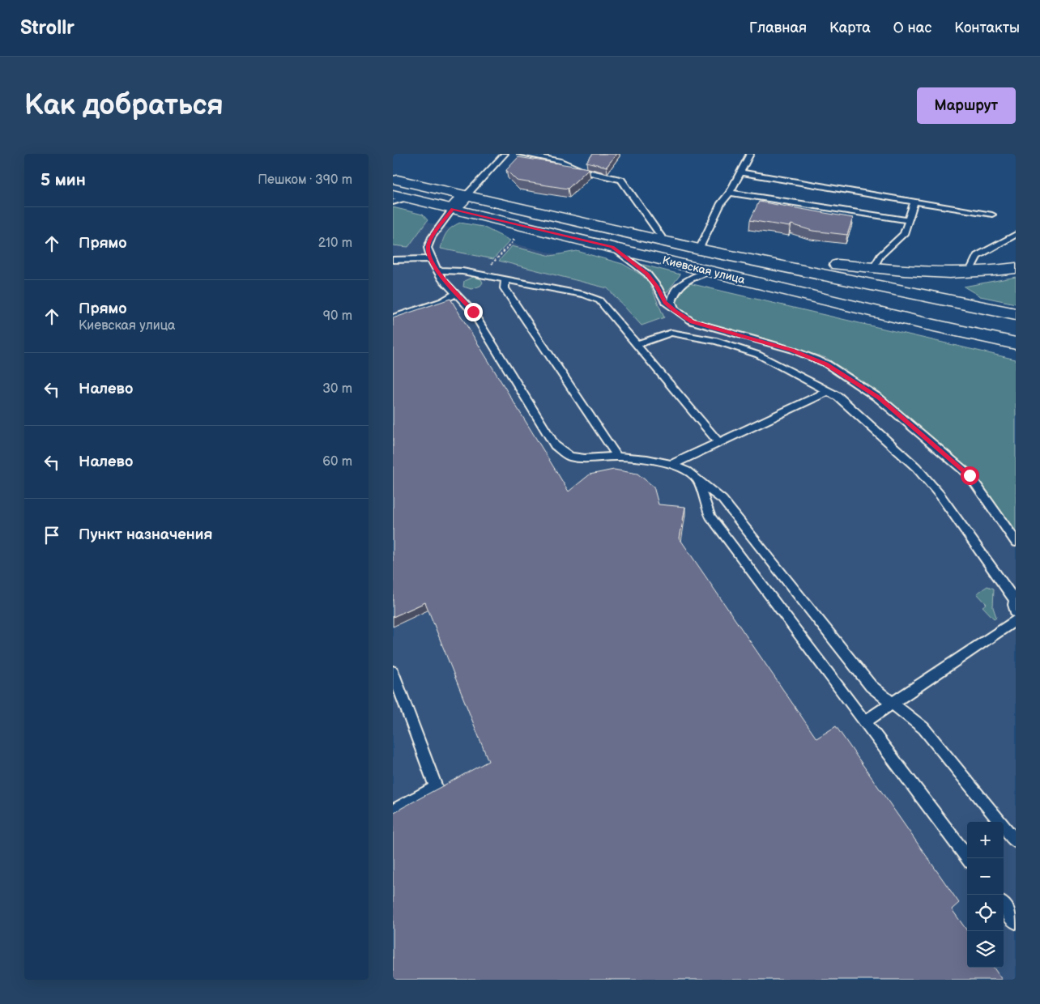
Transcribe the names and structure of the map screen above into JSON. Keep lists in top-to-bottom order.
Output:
{
  "streets": {
    "main road": ["Киевская улица"]
  },
  "page": {
    "header": "Strollr",
    "nav": [
      "Главная",
      "Карта",
      "О нас",
      "Контакты"
    ],
    "buttons": "Маршрут",
    "title": "Как добраться",
    "heading": ["5 мин", "Пешком · 390 m"],
    "list": [
      ["Прямо", "210 m"],
      ["Прямо", "Киевская улица", "90 m"],
      ["Налево", "30 m"],
      ["Налево", "60 m"],
      "Пункт назначения"
    ],
    "map_buttons": ["+", "−"]
  }
}
